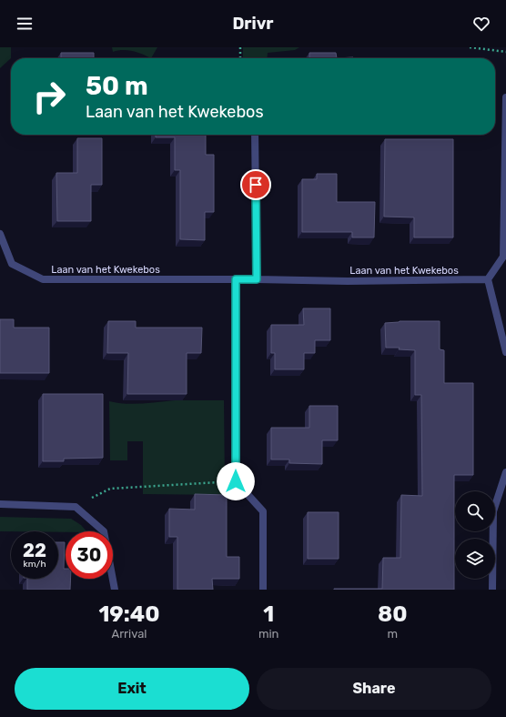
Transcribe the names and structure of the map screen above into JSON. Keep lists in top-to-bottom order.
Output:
{
  "streets": {
    "street": ["Laan van het Kwekebos"]
  },
  "page": {
    "header": "Drivr",
    "turn": ["50 m", "Laan van het Kwekebos"],
    "speed": "22 km/h",
    "limit": "30",
    "eta": [
      "19:40",
      "Arrival",
      "1",
      "min",
      "80",
      "m"
    ],
    "buttons": ["Exit", "Share"]
  }
}
